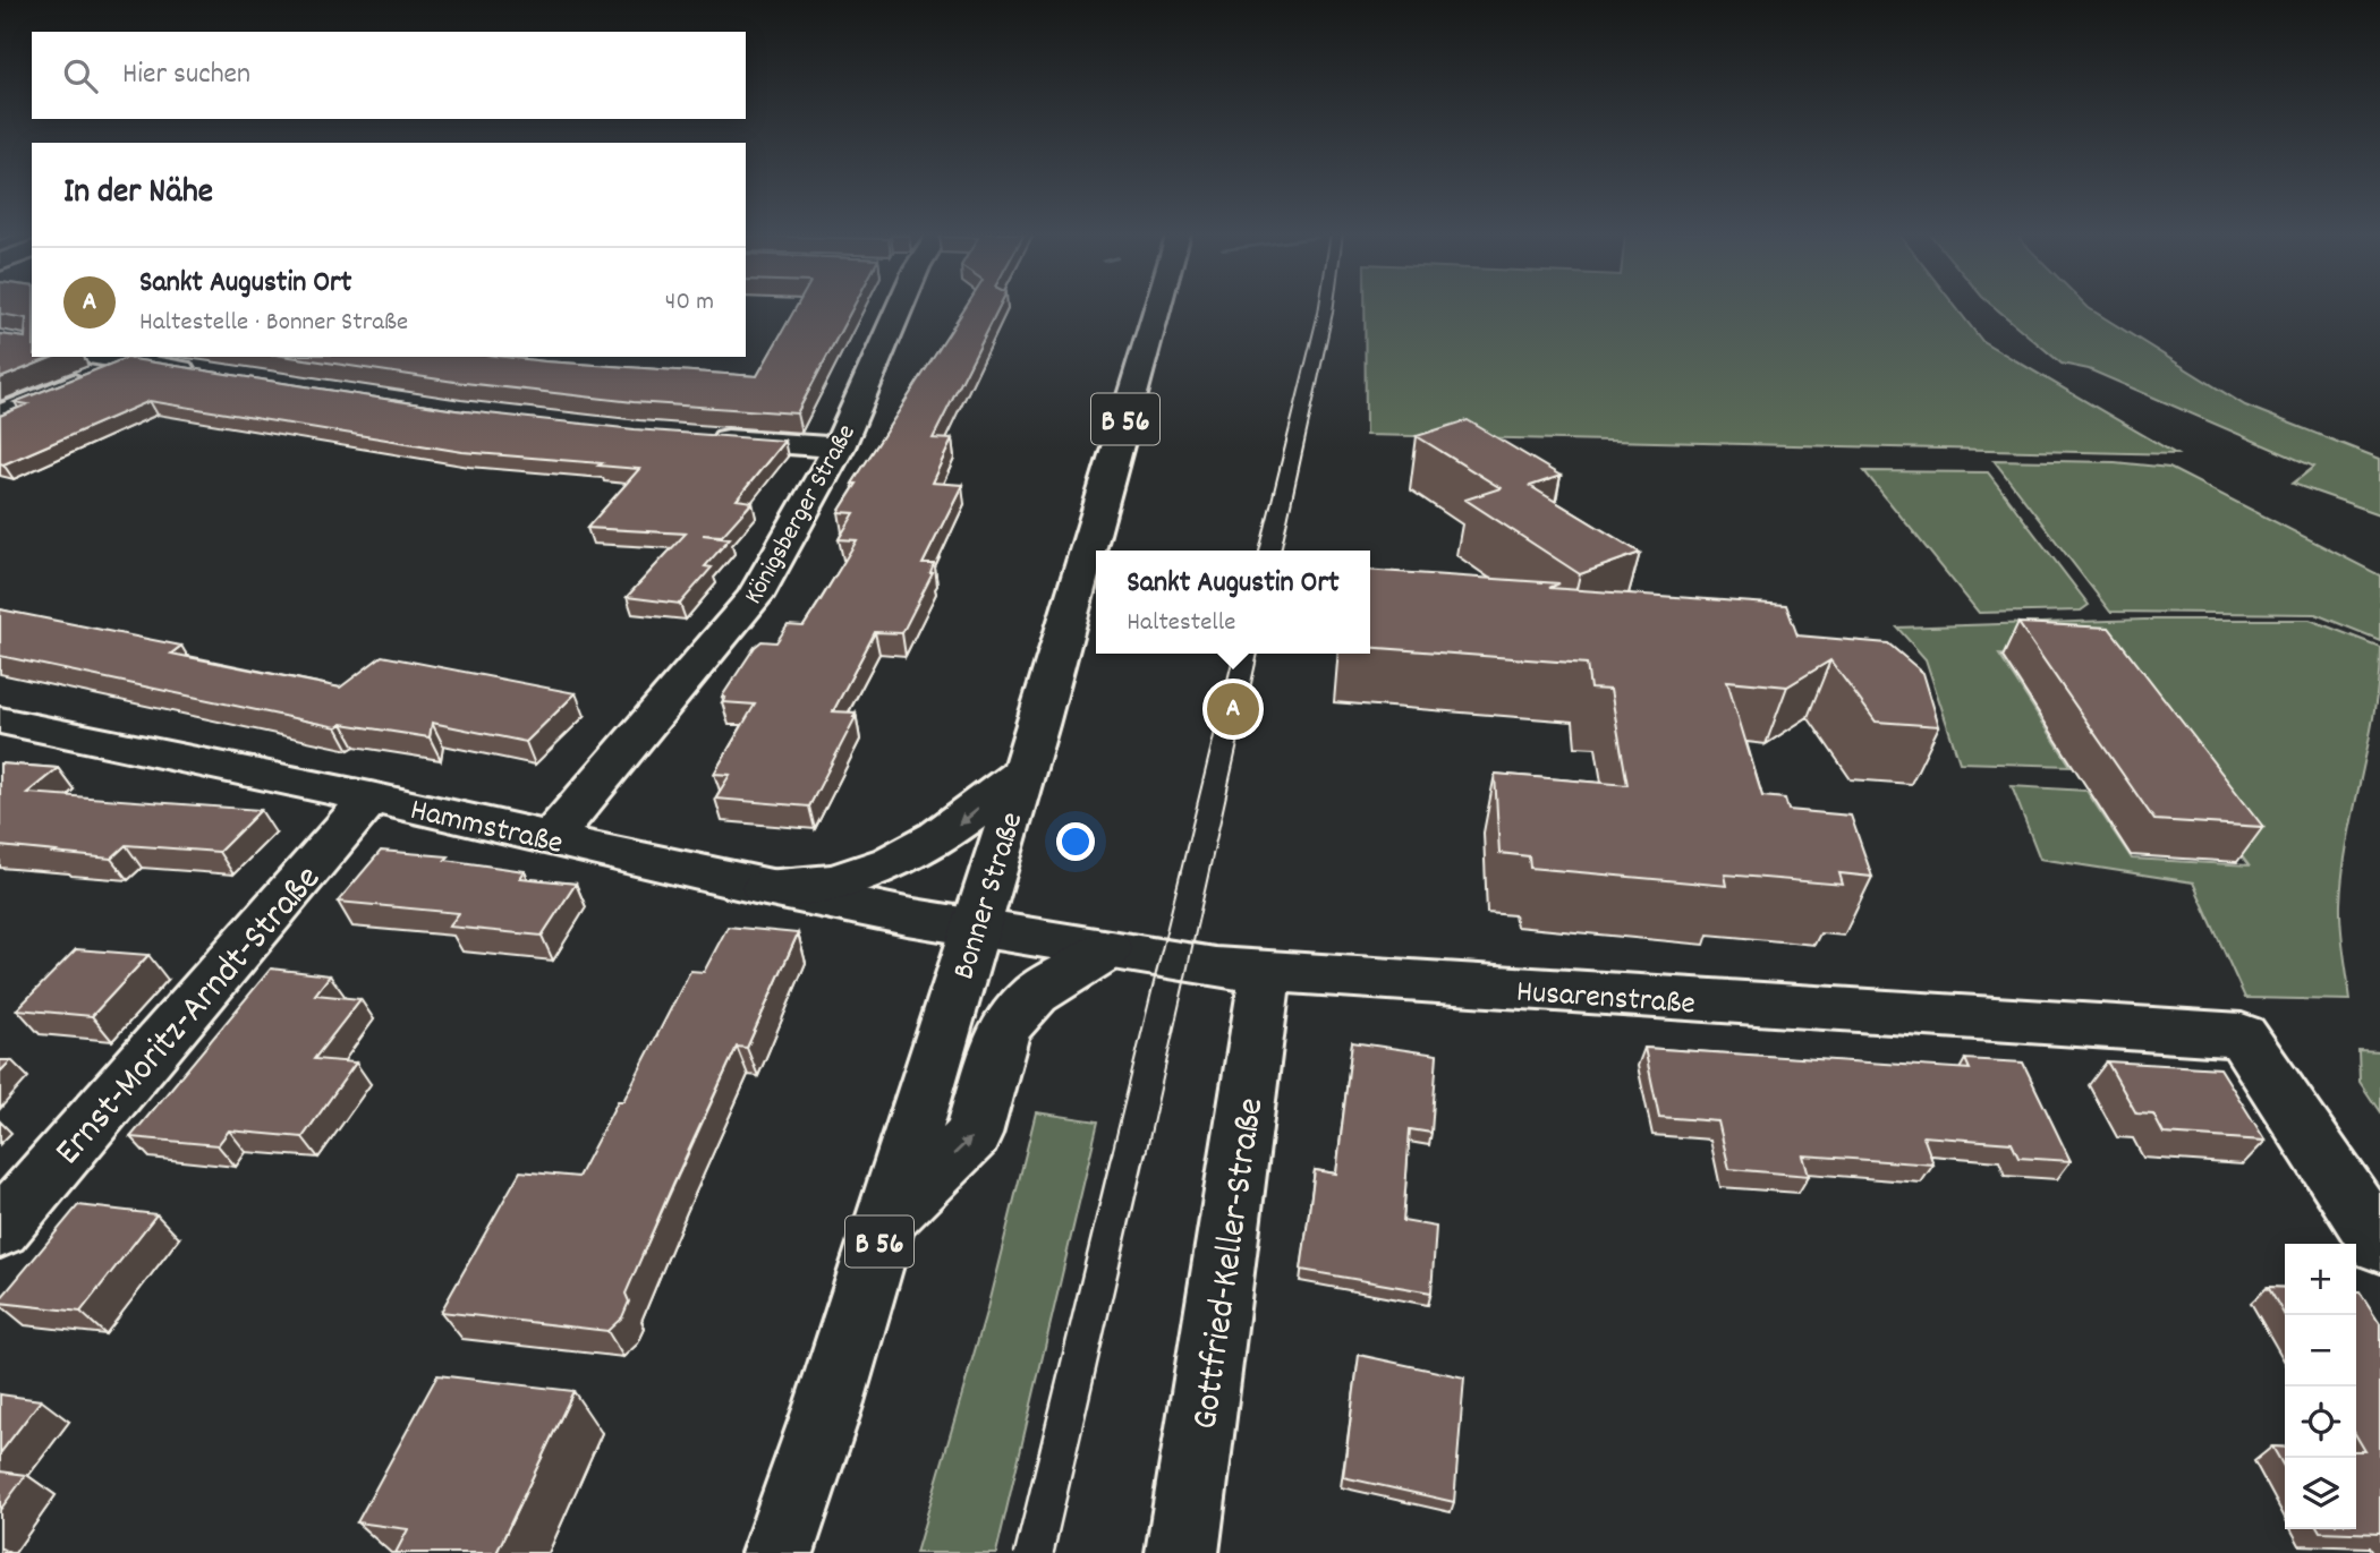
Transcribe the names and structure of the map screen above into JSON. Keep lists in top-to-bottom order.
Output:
{
  "streets": {
    "street": [
      "B 56",
      "Königsberger Straße",
      "Hammstraße",
      "Bonner Straße",
      "Husarenstraße",
      "Ernst-Moritz-Arndt-Straße",
      "Gottfried-Keller-Straße"
    ]
  },
  "crossings": [
    ["Königsberger Straße", "Hammstraße"],
    ["Hammstraße", "Bonner Straße"],
    ["Hammstraße", "Husarenstraße"],
    ["Hammstraße", "Ernst-Moritz-Arndt-Straße"],
    ["Bonner Straße", "Husarenstraße"],
    ["Husarenstraße", "Gottfried-Keller-Straße"]
  ],
  "page": {
    "search": "Hier suchen",
    "heading": "In der Nähe",
    "list": [
      {
        "mark": "A",
        "name": "Sankt Augustin Ort",
        "note": "Haltestelle · Bonner Straße",
        "value": "40 m"
      }
    ],
    "popup": ["Sankt Augustin Ort", "Haltestelle"],
    "pins": "A",
    "map_buttons": ["+", "−"]
  }
}
